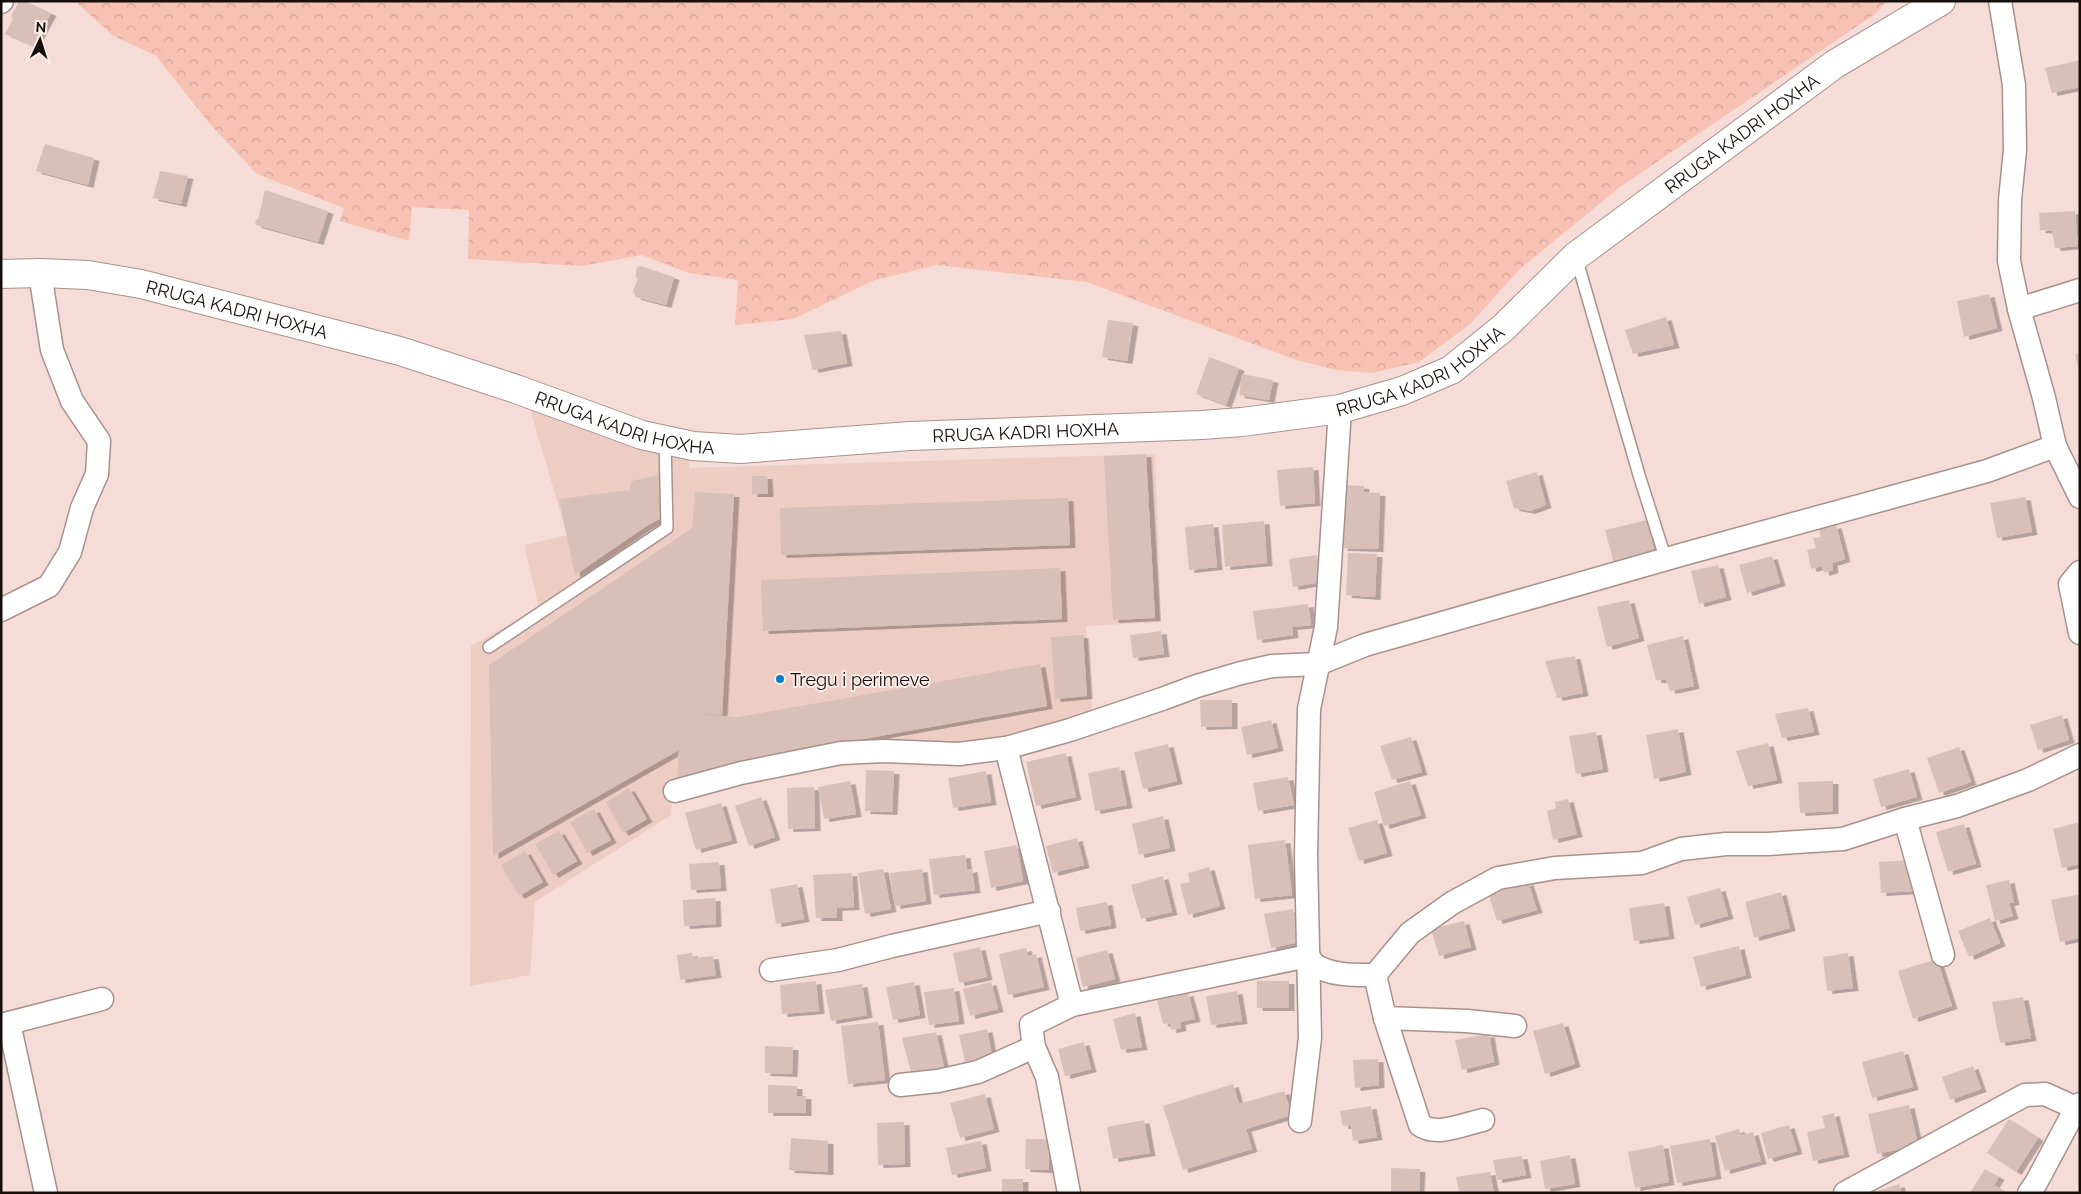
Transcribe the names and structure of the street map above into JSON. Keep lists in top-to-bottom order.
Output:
{
  "streets": {
    "main road": ["RRUGA KADRI HOXHA"]
  },
  "places": ["Tregu i perimeve"],
  "north": "top"
}
